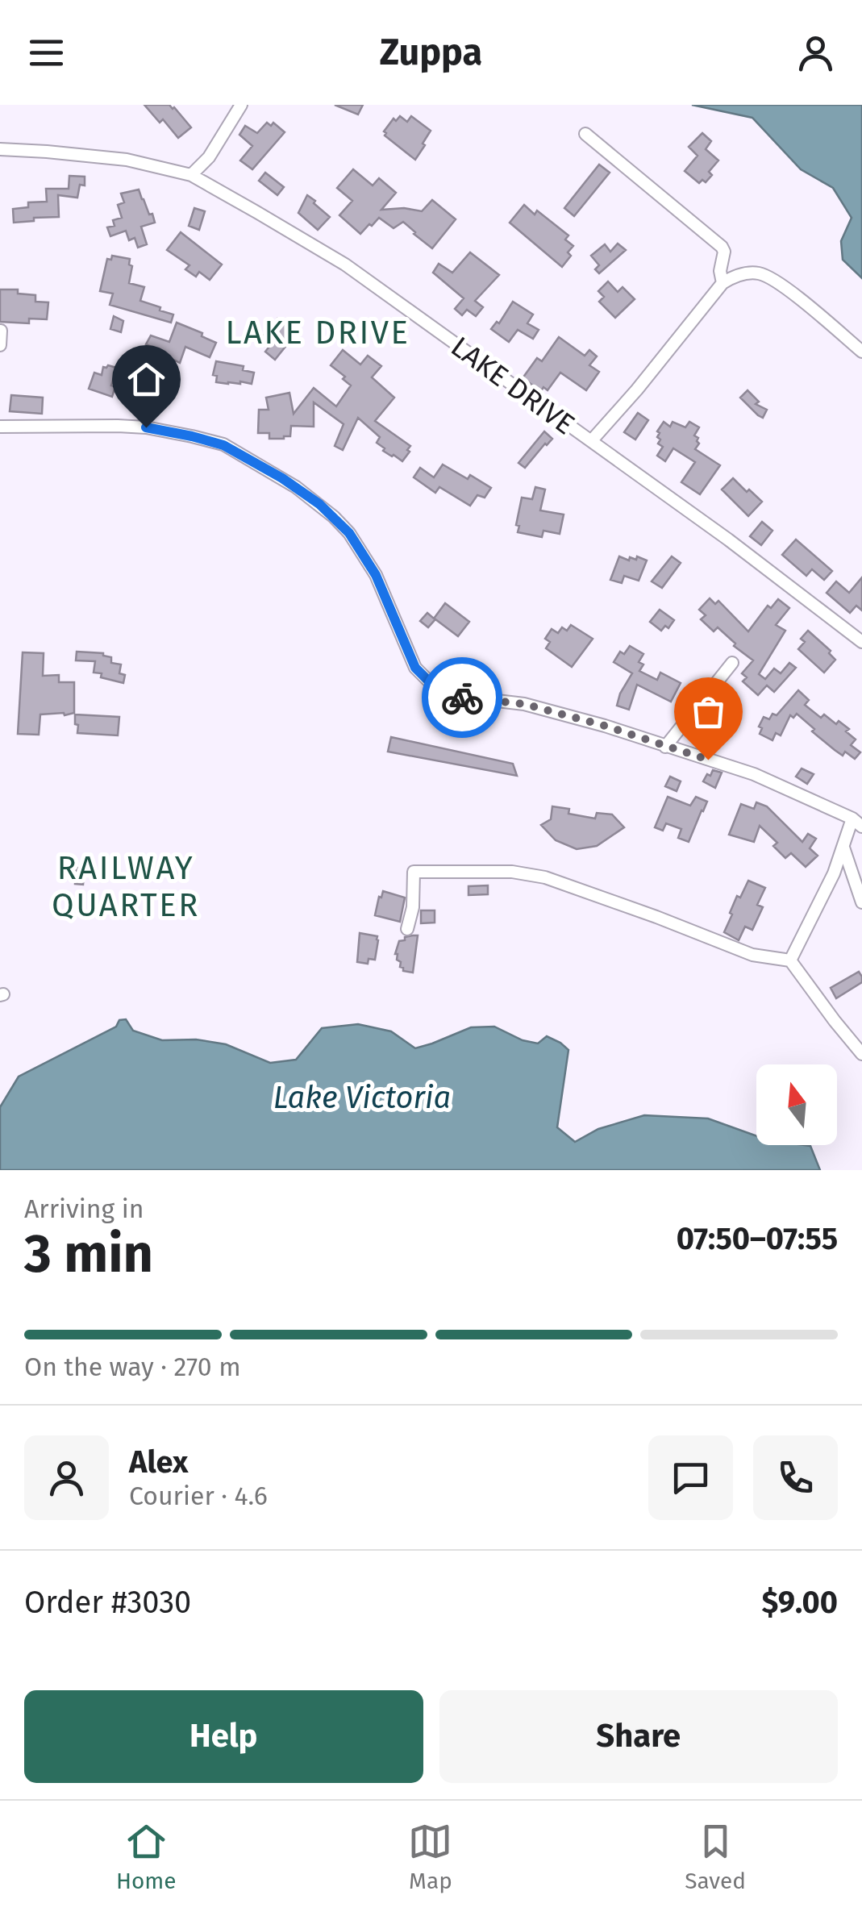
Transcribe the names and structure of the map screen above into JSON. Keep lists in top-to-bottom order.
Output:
{
  "streets": {
    "street": ["LAKE DRIVE"]
  },
  "districts": ["LAKE DRIVE", "RAILWAY QUARTER"],
  "water": ["Lake Victoria"],
  "north": "top",
  "page": {
    "header": "Zuppa",
    "heading": ["3 min", "Arriving in", "07:50–07:55"],
    "panel": [
      "Alex",
      "Courier · 4.6",
      "Order #3030",
      "$9.00"
    ],
    "bar": "On the way · 270 m",
    "buttons": ["Help", "Share"],
    "tabs": ["Home", "Map", "Saved"]
  }
}
